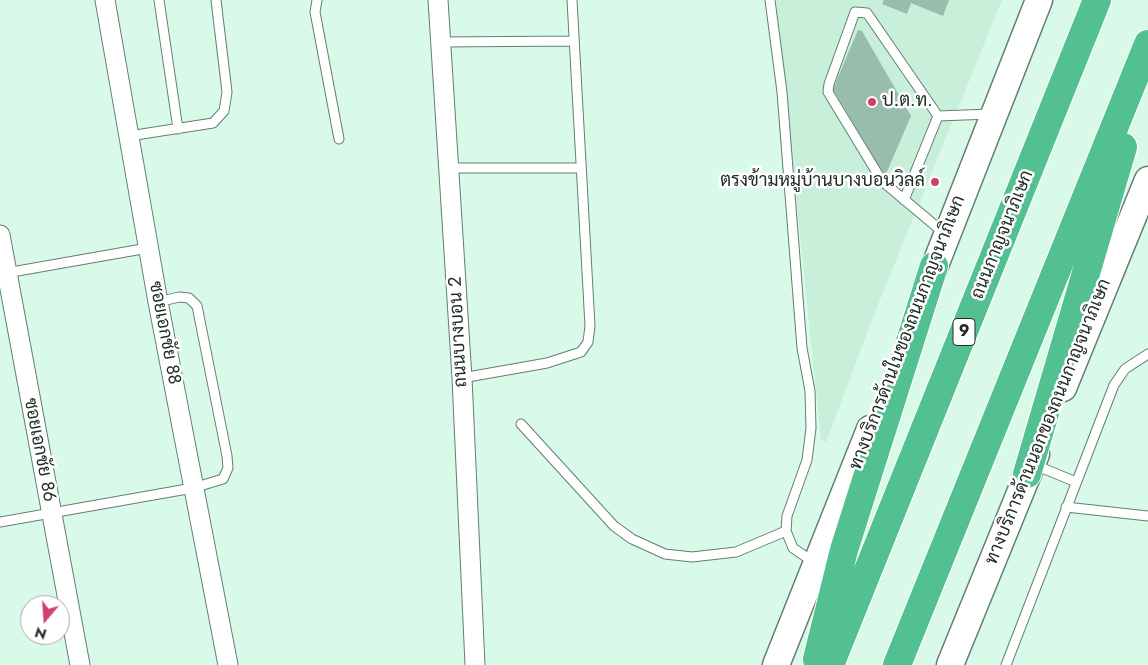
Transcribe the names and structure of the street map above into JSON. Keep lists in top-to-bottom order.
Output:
{
  "streets": {
    "highway": ["ถนนกาญจนาภิเษก", "9"],
    "main road": ["ทางบริการด้านในของถนนกาญจนาภิเษก", "ทางบริการด้านนอกของถนนกาญจนาภิเษก"],
    "street": ["ถนนบางบอน 2", "ซอยเอกชัย 88", "ซอยเอกชัย 86"]
  },
  "places": ["ป.ต.ท.", "ตรงข้ามหมู่บ้านบางบอนวิลล์"],
  "north": "bottom"
}
